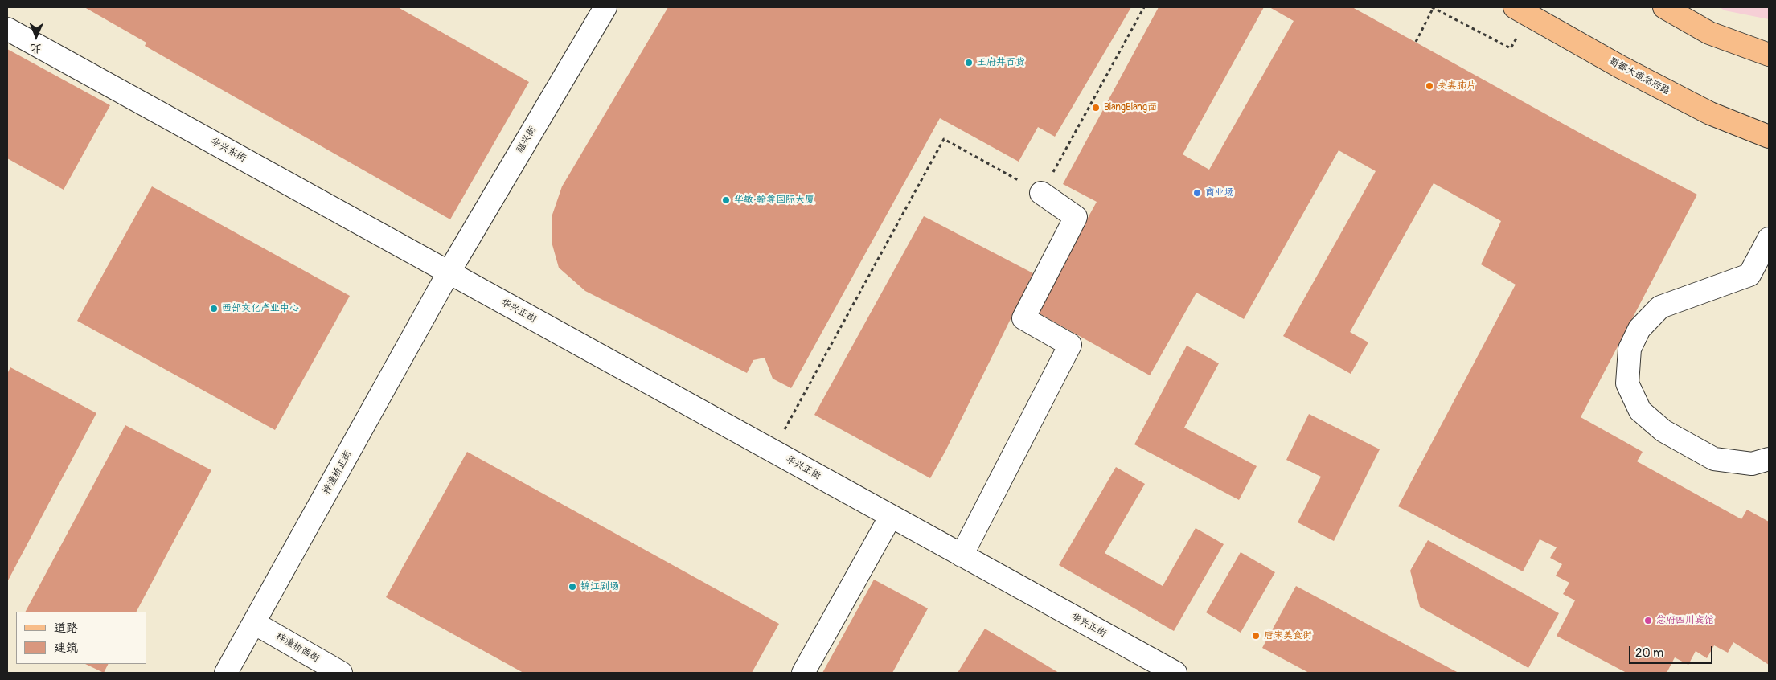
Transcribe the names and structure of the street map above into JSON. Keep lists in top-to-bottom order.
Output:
{
  "streets": {
    "main road": ["蜀都大道总府路"],
    "street": [
      "福兴街",
      "华兴东街",
      "华兴正街",
      "梓潼桥正街",
      "梓潼桥西街"
    ]
  },
  "crossings": [
    ["福兴街", "华兴东街"],
    ["福兴街", "华兴正街"],
    ["福兴街", "梓潼桥正街"],
    ["华兴东街", "华兴正街"],
    ["华兴东街", "梓潼桥正街"],
    ["华兴正街", "梓潼桥正街"],
    ["梓潼桥正街", "梓潼桥西街"]
  ],
  "places": [
    "王府井百货",
    "夫妻肺片",
    "BiangBiang面",
    "商业场",
    "华敏·翰尊国际大厦",
    "西部文化产业中心",
    "锦江剧场",
    "总府四川宾馆",
    "唐宋美食街"
  ],
  "legend": ["道路", "建筑"],
  "scale_bar": "20 m",
  "north": "bottom"
}
